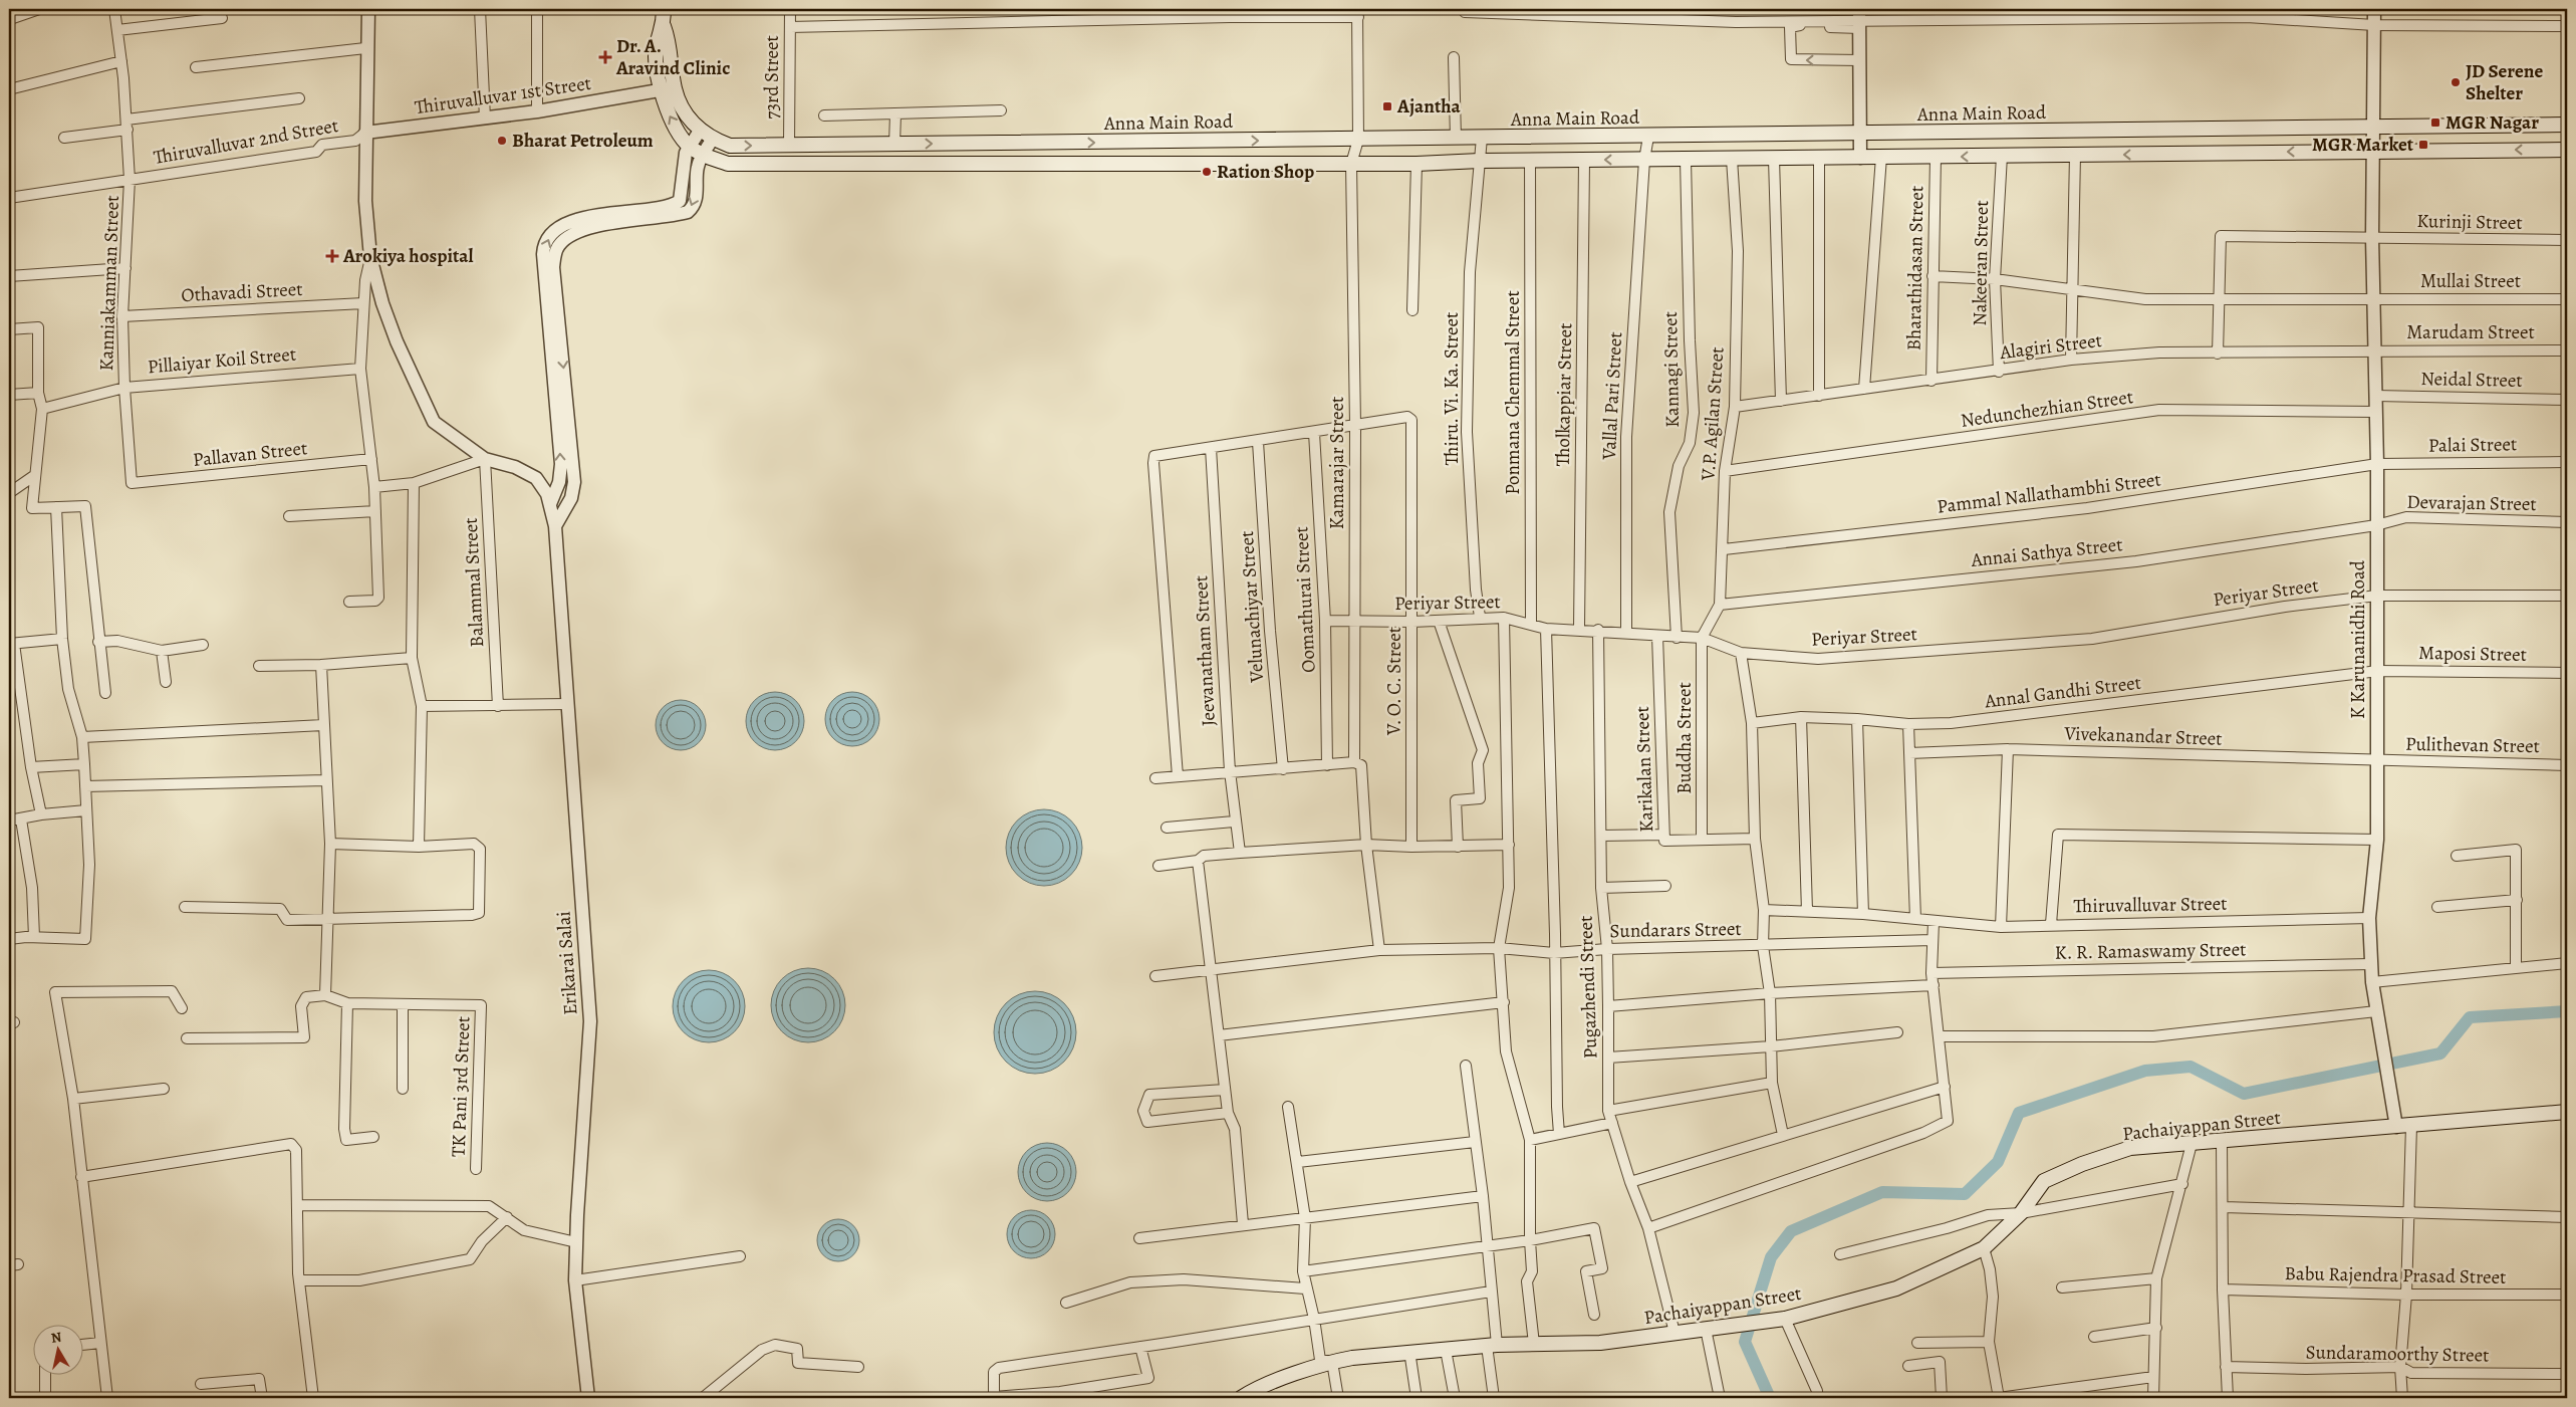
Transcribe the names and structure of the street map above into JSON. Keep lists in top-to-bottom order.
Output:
{
  "streets": {
    "main road": ["Anna Main Road", "Pachaiyappan Street"],
    "street": [
      "73rd Street",
      "Thiruvalluvar 1st Street",
      "Thiruvalluvar 2nd Street",
      "Kurinji Street",
      "Nakeeran Street",
      "Bharathidasan Street",
      "Mullai Street",
      "Kanniakamman Street",
      "Othavadi Street",
      "Marudam Street",
      "Alagiri Street",
      "Pillaiyar Koil Street",
      "Kannagi Street",
      "Neidal Street",
      "Thiru. Vi. Ka. Street",
      "Ponmana Chemmal Street",
      "Tholkappiar Street",
      "Vallal Pari Street",
      "Nedunchezhian Street",
      "V.P. Agilan Street",
      "Palai Street",
      "Pallavan Street",
      "Kamarajar Street",
      "Pammal Nallathambhi Street",
      "Devarajan Street",
      "Annai Sathya Street",
      "Balammal Street",
      "Periyar Street",
      "Oomathurai Street",
      "Velunachiyar Street",
      "K Karunanidhi Road",
      "Jeevanatham Street",
      "Maposi Street",
      "V. O. C. Street",
      "Annal Gandhi Street",
      "Vivekanandar Street",
      "Buddha Street",
      "Pulithevan Street",
      "Karikalan Street",
      "Thiruvalluvar Street",
      "Sundarars Street",
      "K. R. Ramaswamy Street",
      "Erikarai Salai",
      "Pugazhendi Street",
      "TK Pani 3rd Street",
      "Babu Rajendra Prasad Street",
      "Sundaramoorthy Street"
    ]
  },
  "crossings": [
    ["73rd Street", "Anna Main Road"],
    ["Thiruvalluvar 1st Street", "Anna Main Road"],
    ["Thiruvalluvar 1st Street", "Thiruvalluvar 2nd Street"],
    ["Anna Main Road", "Thiru. Vi. Ka. Street"],
    ["Anna Main Road", "Vallal Pari Street"],
    ["Anna Main Road", "Kamarajar Street"],
    ["Anna Main Road", "K Karunanidhi Road"],
    ["Thiruvalluvar 2nd Street", "Kanniakamman Street"],
    ["Kurinji Street", "Mullai Street"],
    ["Kurinji Street", "K Karunanidhi Road"],
    ["Nakeeran Street", "Mullai Street"],
    ["Nakeeran Street", "Alagiri Street"],
    ["Bharathidasan Street", "Mullai Street"],
    ["Bharathidasan Street", "Alagiri Street"],
    ["Mullai Street", "K Karunanidhi Road"],
    ["Kanniakamman Street", "Othavadi Street"],
    ["Kanniakamman Street", "Pillaiyar Koil Street"],
    ["Kanniakamman Street", "Pallavan Street"],
    ["Marudam Street", "Alagiri Street"],
    ["Marudam Street", "K Karunanidhi Road"],
    ["Alagiri Street", "V.P. Agilan Street"],
    ["Alagiri Street", "K Karunanidhi Road"],
    ["Kannagi Street", "Periyar Street"],
    ["Neidal Street", "K Karunanidhi Road"],
    ["Thiru. Vi. Ka. Street", "Periyar Street"],
    ["Ponmana Chemmal Street", "Periyar Street"],
    ["Tholkappiar Street", "Periyar Street"],
    ["Vallal Pari Street", "Periyar Street"],
    ["Nedunchezhian Street", "V.P. Agilan Street"],
    ["Nedunchezhian Street", "K Karunanidhi Road"],
    ["V.P. Agilan Street", "Pammal Nallathambhi Street"],
    ["V.P. Agilan Street", "Annai Sathya Street"],
    ["V.P. Agilan Street", "Periyar Street"],
    ["V.P. Agilan Street", "Buddha Street"],
    ["Palai Street", "Pammal Nallathambhi Street"],
    ["Palai Street", "K Karunanidhi Road"],
    ["Kamarajar Street", "Periyar Street"],
    ["Kamarajar Street", "V. O. C. Street"],
    ["Pammal Nallathambhi Street", "K Karunanidhi Road"],
    ["Devarajan Street", "Annai Sathya Street"],
    ["Devarajan Street", "K Karunanidhi Road"],
    ["Annai Sathya Street", "K Karunanidhi Road"],
    ["Periyar Street", "Oomathurai Street"],
    ["Periyar Street", "K Karunanidhi Road"],
    ["Periyar Street", "V. O. C. Street"],
    ["Periyar Street", "Buddha Street"],
    ["Periyar Street", "Karikalan Street"],
    ["Periyar Street", "Pugazhendi Street"],
    ["K Karunanidhi Road", "Maposi Street"],
    ["K Karunanidhi Road", "Annal Gandhi Street"],
    ["K Karunanidhi Road", "Vivekanandar Street"],
    ["K Karunanidhi Road", "Pulithevan Street"],
    ["K Karunanidhi Road", "Thiruvalluvar Street"],
    ["K Karunanidhi Road", "K. R. Ramaswamy Street"],
    ["K Karunanidhi Road", "Pachaiyappan Street"],
    ["Maposi Street", "Annal Gandhi Street"],
    ["Vivekanandar Street", "Pulithevan Street"],
    ["Buddha Street", "Karikalan Street"],
    ["Sundarars Street", "Pugazhendi Street"],
    ["Pugazhendi Street", "Pachaiyappan Street"]
  ],
  "places": {
    "health": ["Dr. A. Aravind Clinic", "Arokiya hospital"],
    "other": ["JD Serene Shelter", "Bharat Petroleum", "Ration Shop"],
    "transit": ["Ajantha", "MGR Nagar", "MGR Market"]
  },
  "north": "top"
}
